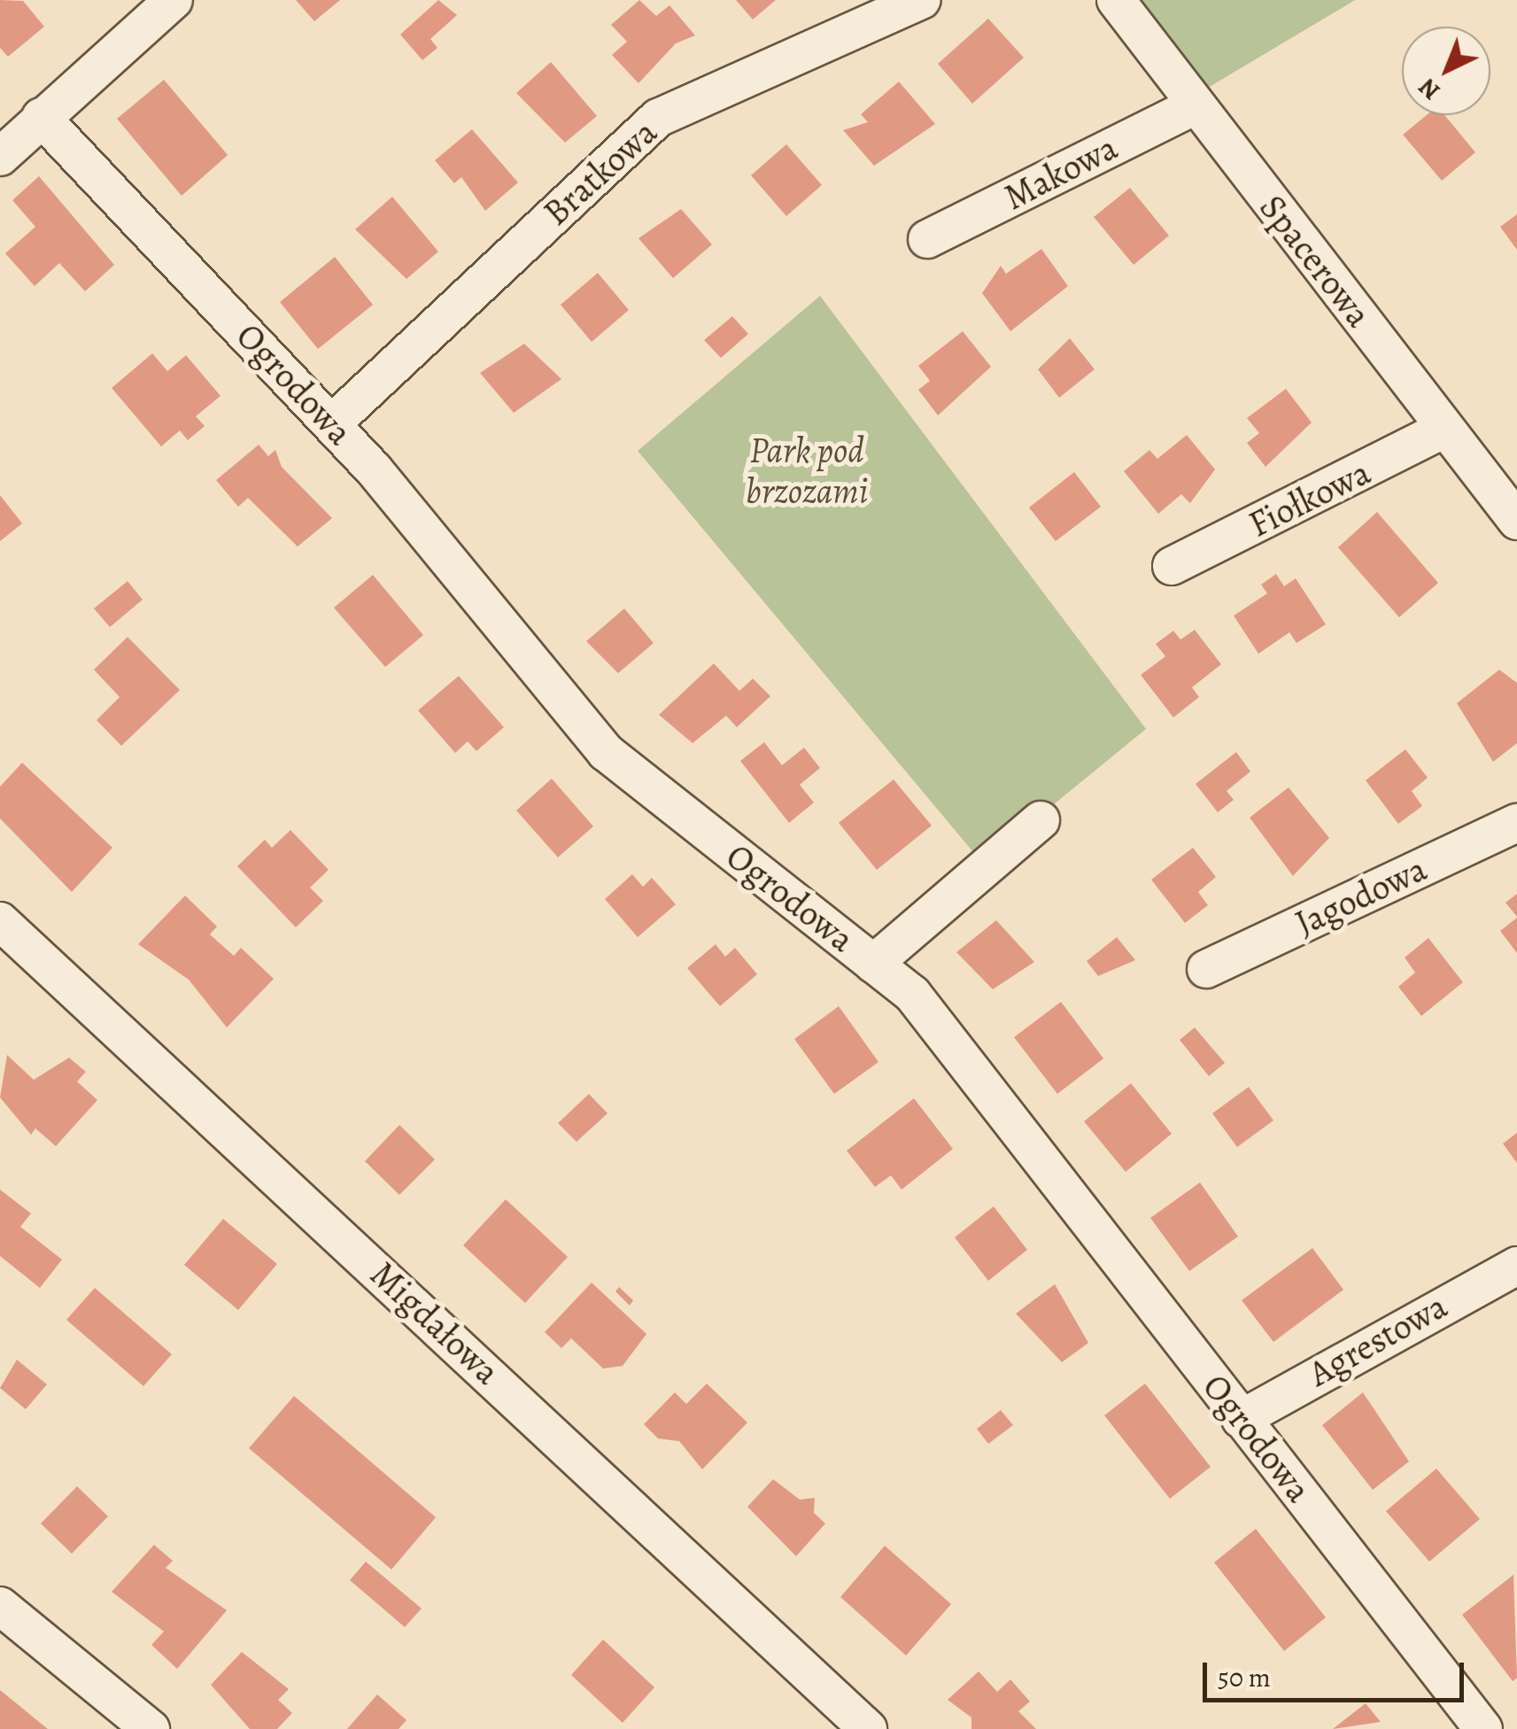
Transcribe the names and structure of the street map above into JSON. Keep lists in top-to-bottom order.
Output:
{
  "streets": {
    "street": [
      "Bratkowa",
      "Makowa",
      "Spacerowa",
      "Ogrodowa",
      "Fiołkowa",
      "Jagodowa",
      "Migdałowa",
      "Agrestowa"
    ]
  },
  "crossings": [
    ["Bratkowa", "Ogrodowa"],
    ["Makowa", "Spacerowa"],
    ["Spacerowa", "Fiołkowa"],
    ["Ogrodowa", "Agrestowa"]
  ],
  "parks": ["Park pod brzozami"],
  "scale_bar": "50 m",
  "north": "bottom left"
}
